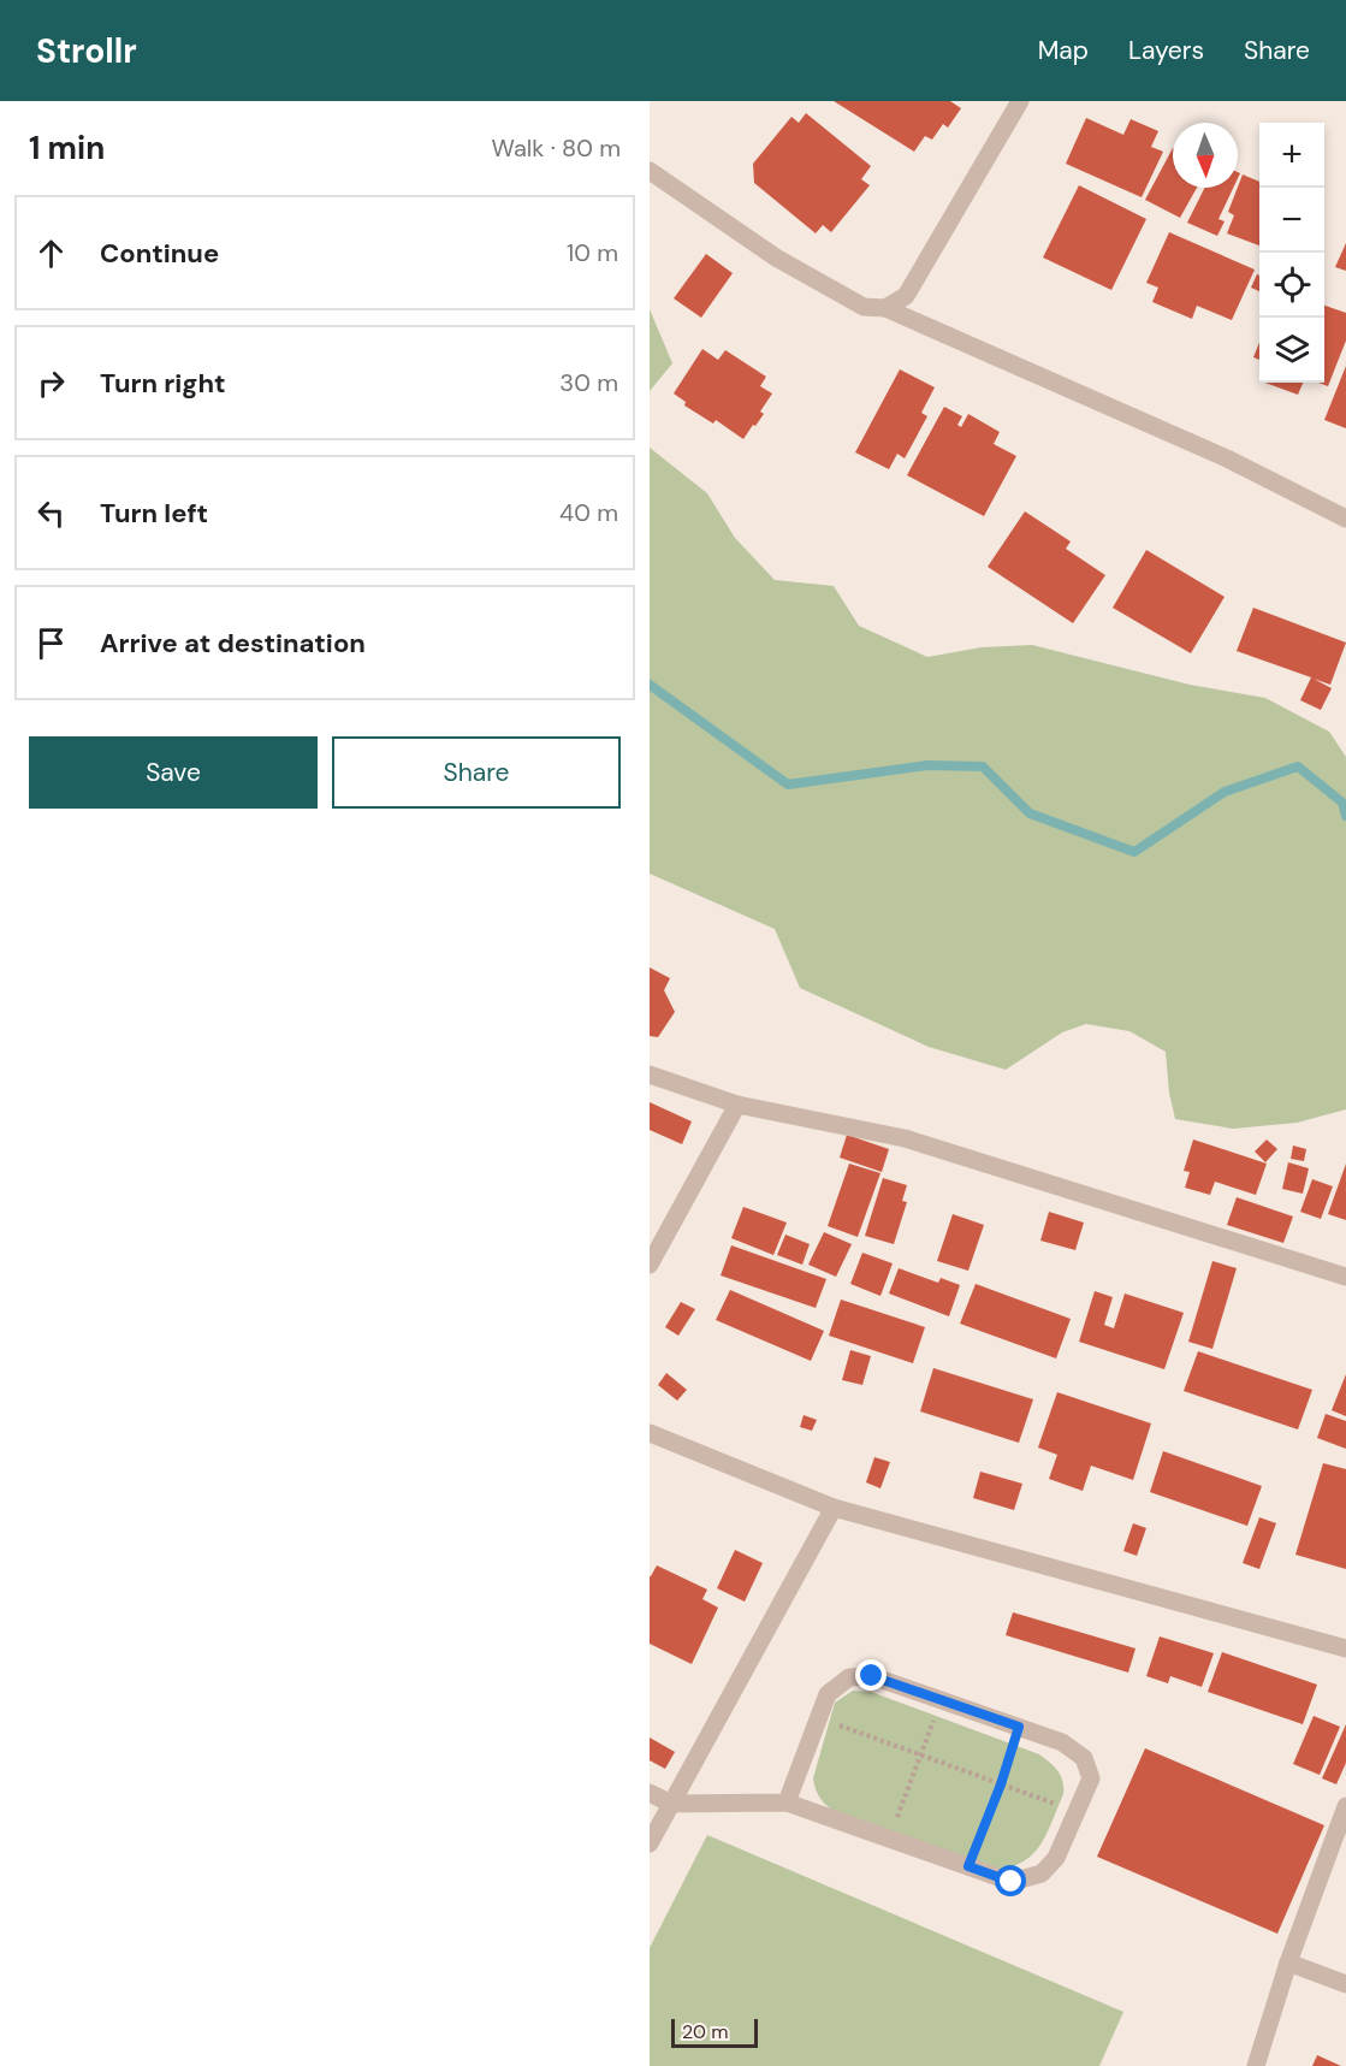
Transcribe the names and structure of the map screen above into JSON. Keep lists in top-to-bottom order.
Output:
{
  "scale_bar": "20 m",
  "north": "bottom",
  "page": {
    "header": "Strollr",
    "nav": ["Map", "Layers", "Share"],
    "heading": ["1 min", "Walk · 80 m"],
    "map_buttons": ["+", "−"],
    "list": [
      ["Continue", "10 m"],
      ["Turn right", "30 m"],
      ["Turn left", "40 m"],
      "Arrive at destination"
    ],
    "buttons": ["Save", "Share"],
    "scale": "20 m"
  }
}
